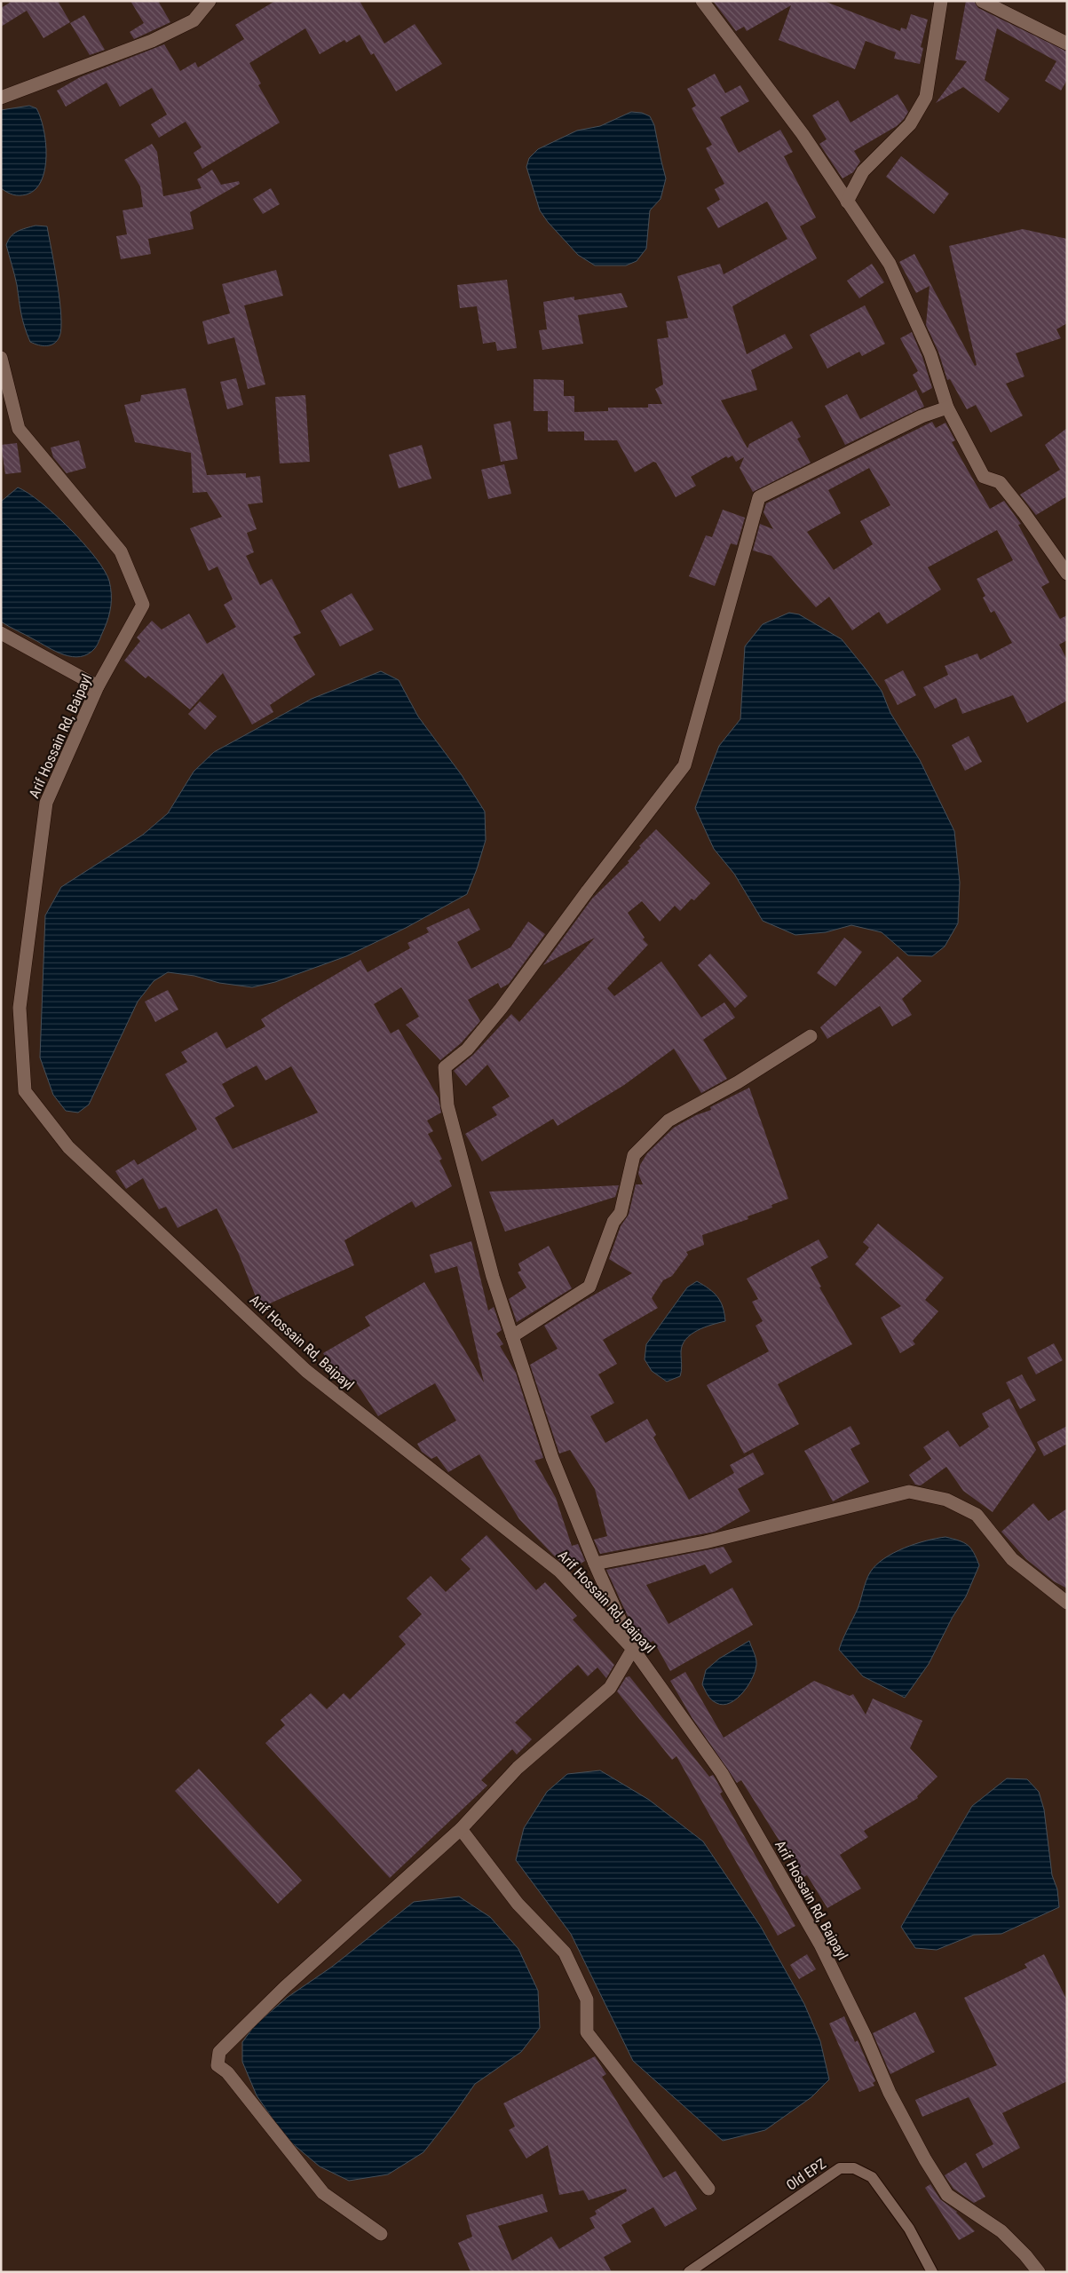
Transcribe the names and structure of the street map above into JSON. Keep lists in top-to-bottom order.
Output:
{
  "streets": {
    "street": ["Arif Hossain Rd, Baipayl"],
    "lane": ["Old EPZ"]
  }
}
